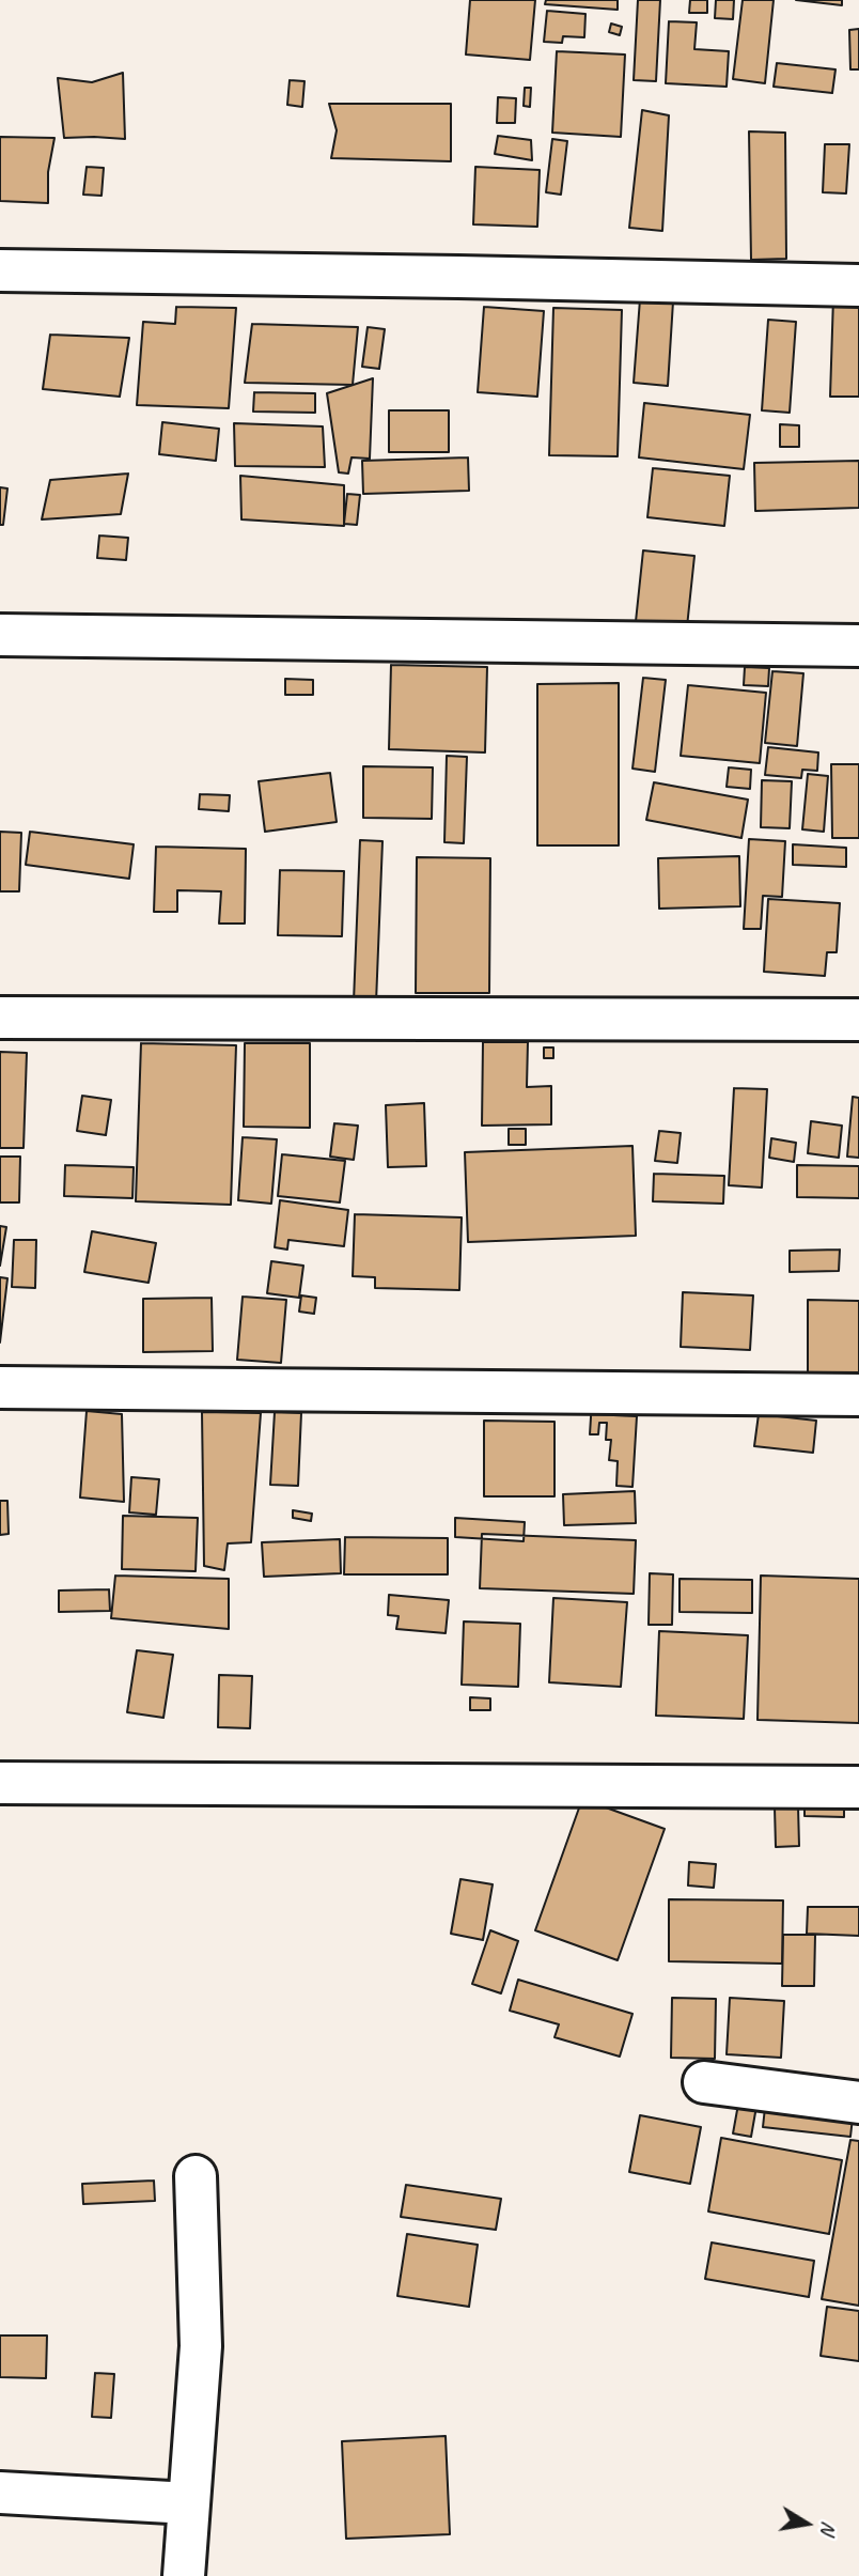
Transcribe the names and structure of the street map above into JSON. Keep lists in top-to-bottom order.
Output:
{
  "north": "right"
}
